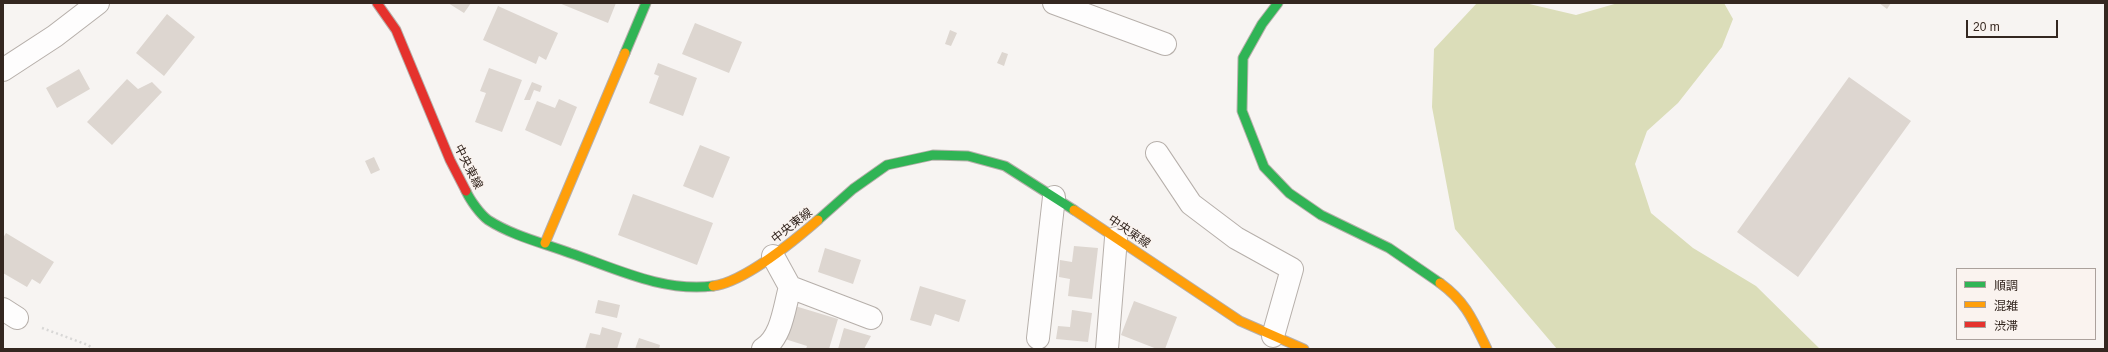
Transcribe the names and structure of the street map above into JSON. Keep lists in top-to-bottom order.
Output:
{
  "streets": {
    "main road": ["中央東線"]
  },
  "legend": ["順調", "混雑", "渋滞"],
  "scale_bar": "20 m"
}
